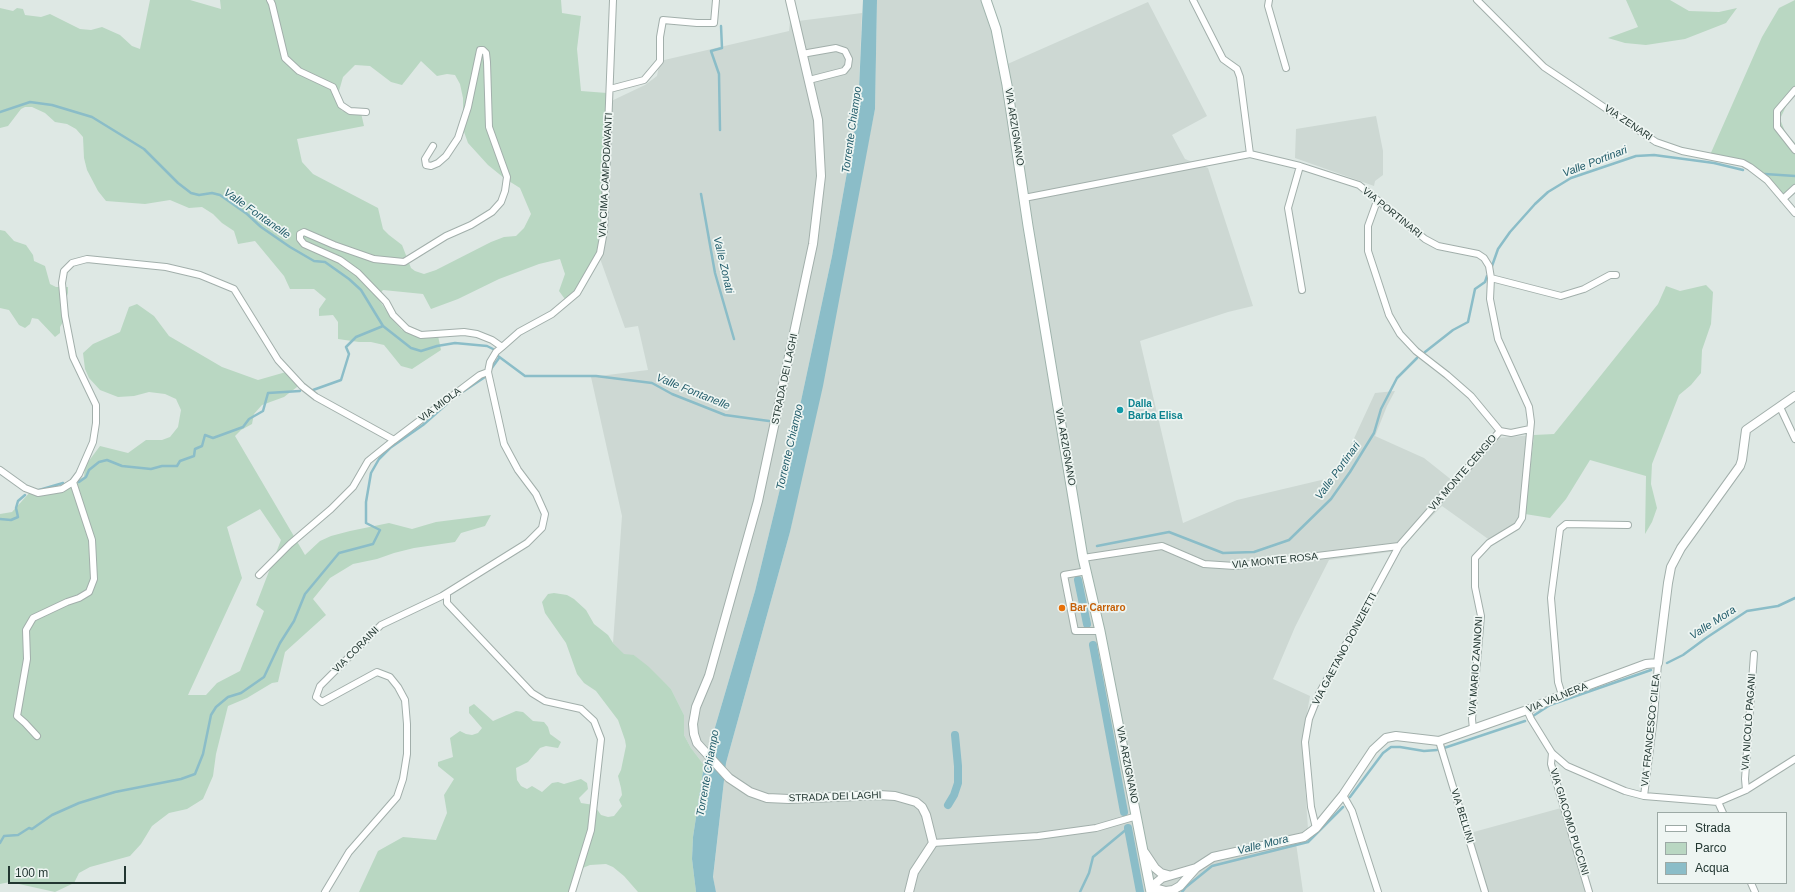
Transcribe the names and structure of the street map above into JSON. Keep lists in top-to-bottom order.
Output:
{
  "streets": {
    "main road": ["VIA ARZIGNANO"],
    "street": [
      "VIA ZENARI",
      "VIA CIMA CAMPODAVANTI",
      "VIA PORTINARI",
      "STRADA DEI LAGHI",
      "VIA MIOLA",
      "VIA MONTE CENGIO",
      "VIA MONTE ROSA",
      "VIA GAETANO DONIZIETTI",
      "VIA CORAINI",
      "VIA MARIO ZANNONI",
      "VIA VALNERA",
      "VIA NICOLÒ PAGANI",
      "VIA FRANCESCO CILEA",
      "VIA BELLINI",
      "VIA GIACOMO PUCCINI"
    ]
  },
  "crossings": [
    ["VIA ARZIGNANO", "VIA PORTINARI"],
    ["VIA ARZIGNANO", "VIA MONTE ROSA"],
    ["VIA ARZIGNANO", "VIA VALNERA"],
    ["VIA CIMA CAMPODAVANTI", "VIA MIOLA"],
    ["VIA CIMA CAMPODAVANTI", "VIA CORAINI"],
    ["VIA PORTINARI", "VIA MONTE CENGIO"],
    ["VIA PORTINARI", "VIA MARIO ZANNONI"],
    ["VIA MIOLA", "VIA CORAINI"],
    ["VIA MONTE CENGIO", "VIA MONTE ROSA"],
    ["VIA MONTE CENGIO", "VIA GAETANO DONIZIETTI"],
    ["VIA MONTE ROSA", "VIA GAETANO DONIZIETTI"],
    ["VIA GAETANO DONIZIETTI", "VIA VALNERA"],
    ["VIA MARIO ZANNONI", "VIA VALNERA"],
    ["VIA VALNERA", "VIA FRANCESCO CILEA"],
    ["VIA VALNERA", "VIA BELLINI"]
  ],
  "water": [
    "Torrente Chiampo",
    "Valle Portinari",
    "Valle Fontanelle",
    "Valle Zonati",
    "Valle Mora"
  ],
  "places": ["Dalla Barba Elisa", "Bar Carraro"],
  "legend": ["Strada", "Parco", "Acqua"],
  "scale_bar": "100 m"
}
